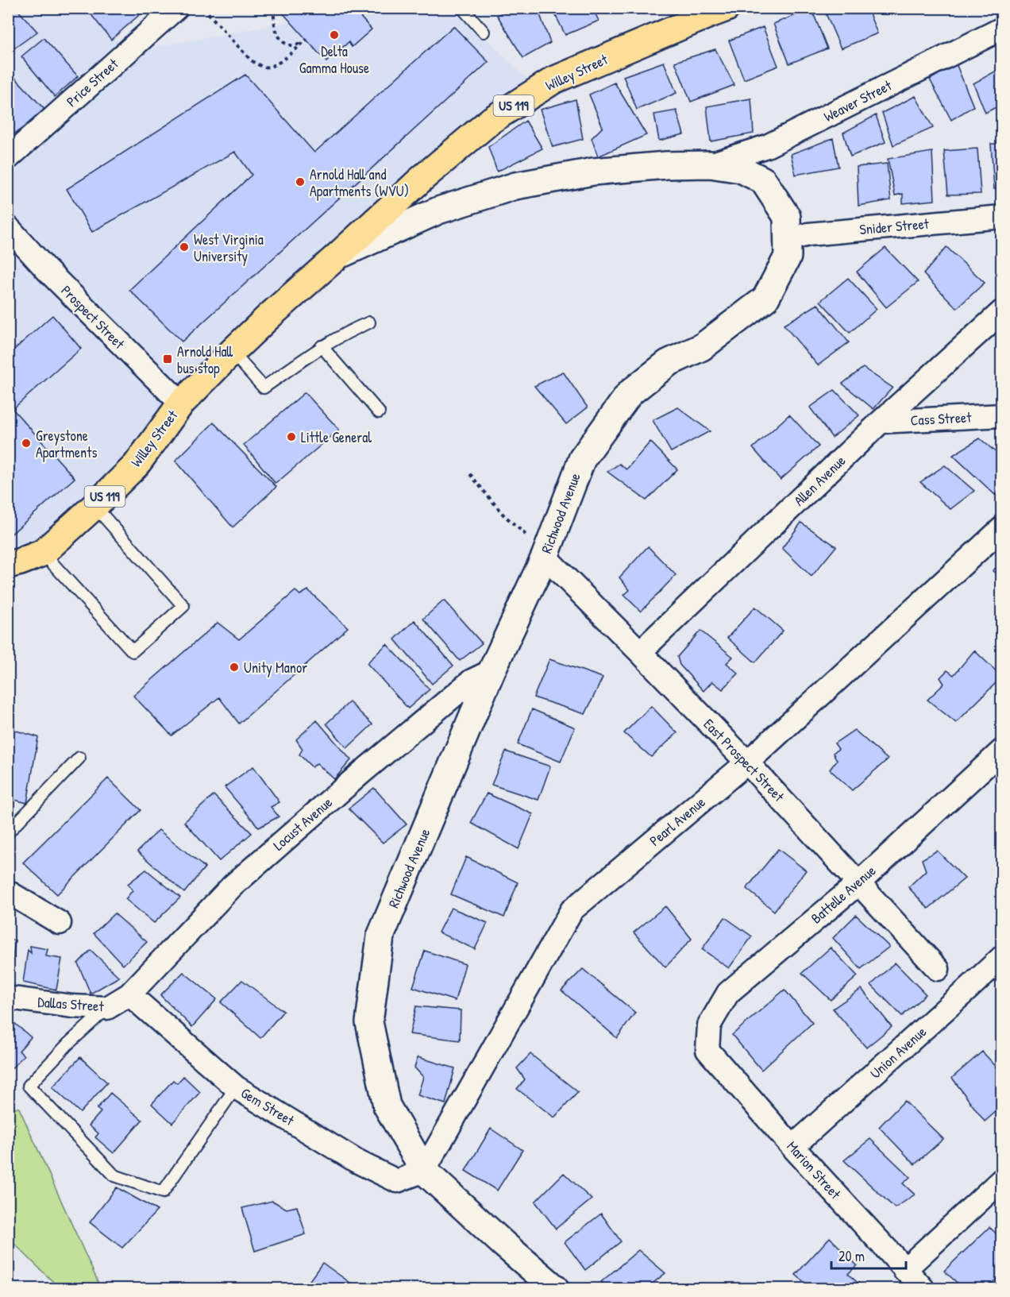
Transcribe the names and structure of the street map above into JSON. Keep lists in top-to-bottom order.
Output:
{
  "streets": {
    "main road": ["Willey Street", "US 119"],
    "street": [
      "Price Street",
      "Weaver Street",
      "Snider Street",
      "Prospect Street",
      "Cass Street",
      "Allen Avenue",
      "Richwood Avenue",
      "East Prospect Street",
      "Pearl Avenue",
      "Locust Avenue",
      "Battelle Avenue",
      "Dallas Street",
      "Union Avenue",
      "Gem Street",
      "Marion Street"
    ]
  },
  "crossings": [
    ["Willey Street", "Prospect Street"],
    ["Willey Street", "Richwood Avenue"],
    ["Weaver Street", "Richwood Avenue"],
    ["Snider Street", "Richwood Avenue"],
    ["Cass Street", "Allen Avenue"],
    ["Allen Avenue", "East Prospect Street"],
    ["Richwood Avenue", "East Prospect Street"],
    ["Richwood Avenue", "Pearl Avenue"],
    ["Richwood Avenue", "Locust Avenue"],
    ["Richwood Avenue", "Gem Street"],
    ["East Prospect Street", "Pearl Avenue"],
    ["East Prospect Street", "Battelle Avenue"],
    ["Pearl Avenue", "Gem Street"],
    ["Locust Avenue", "Dallas Street"],
    ["Locust Avenue", "Gem Street"],
    ["Battelle Avenue", "Marion Street"],
    ["Dallas Street", "Gem Street"],
    ["Union Avenue", "Marion Street"]
  ],
  "places": {
    "other": [
      "Delta Gamma House",
      "Arnold Hall and Apartments (WVU)",
      "West Virginia University",
      "Little General",
      "Greystone Apartments",
      "Unity Manor"
    ],
    "transit": ["Arnold Hall bus stop"]
  },
  "scale_bar": "20 m"
}
